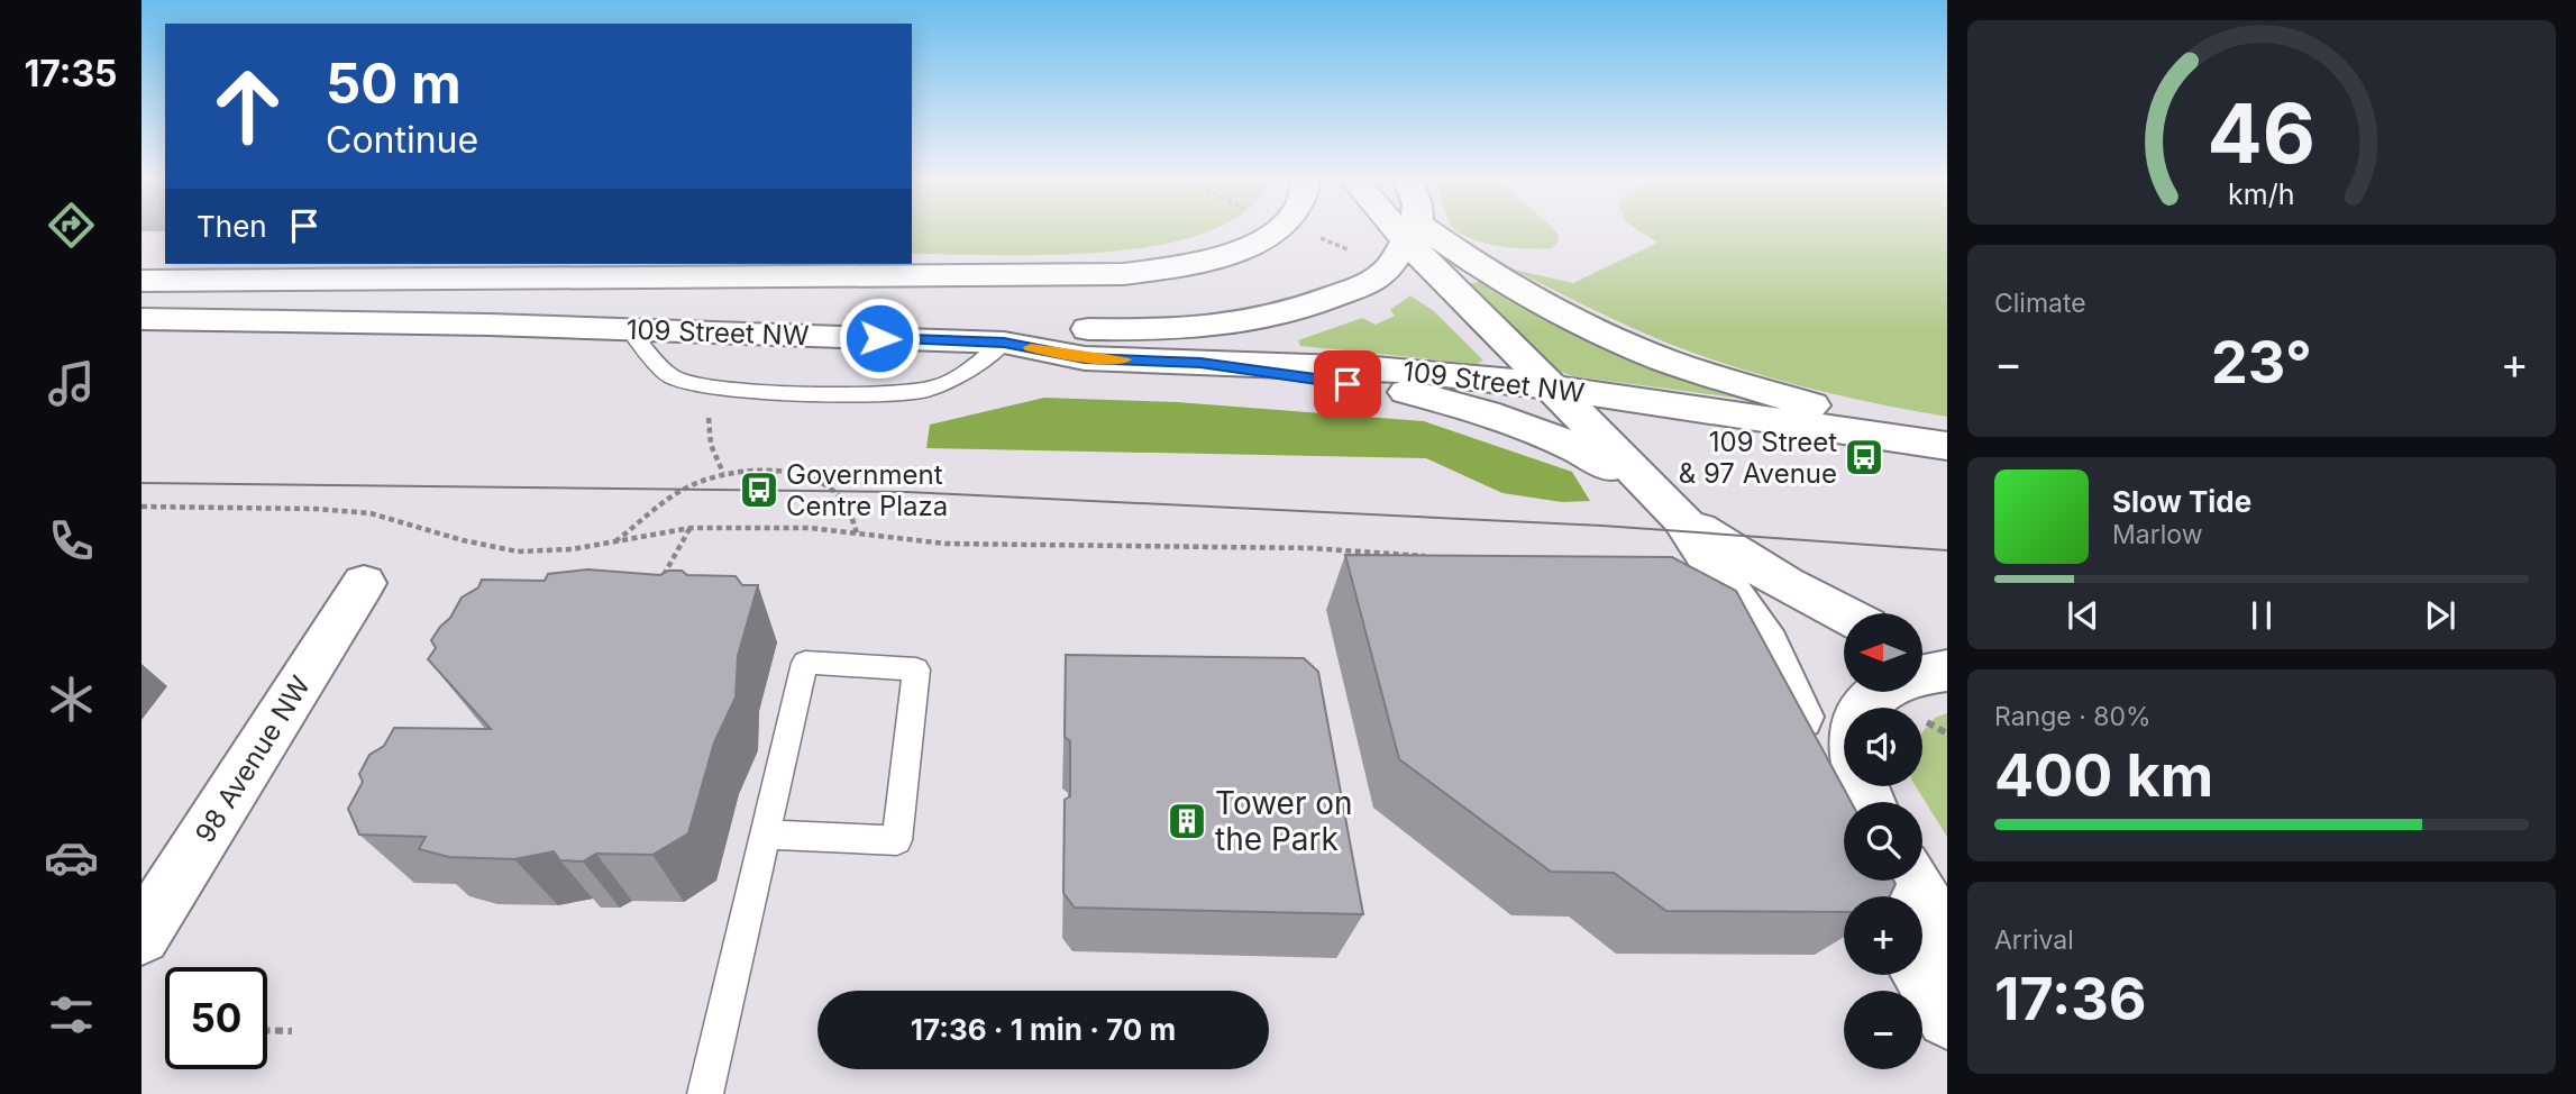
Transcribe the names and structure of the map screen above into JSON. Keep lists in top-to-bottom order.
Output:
{
  "streets": {
    "main road": ["109 Street NW", "98 Avenue NW"]
  },
  "places": {
    "bus stop": ["109 Street & 97 Avenue", "Government Centre Plaza"],
    "building": ["Tower on the Park"]
  },
  "north": "left",
  "page": {
    "tabs": "17:35",
    "turn": ["50 m", "Continue"],
    "then": "Then",
    "tile": [
      "Climate",
      ["Range · 80%", "400 km"],
      ["Arrival", "17:36"]
    ],
    "heat": ["−", "23°", "+"],
    "song": ["Slow Tide", "Marlow"],
    "map_buttons": ["+", "−"],
    "limit": "50",
    "trip": "17:36 · 1 min · 70 m",
    "gauge": ["46", "km/h"]
  }
}
